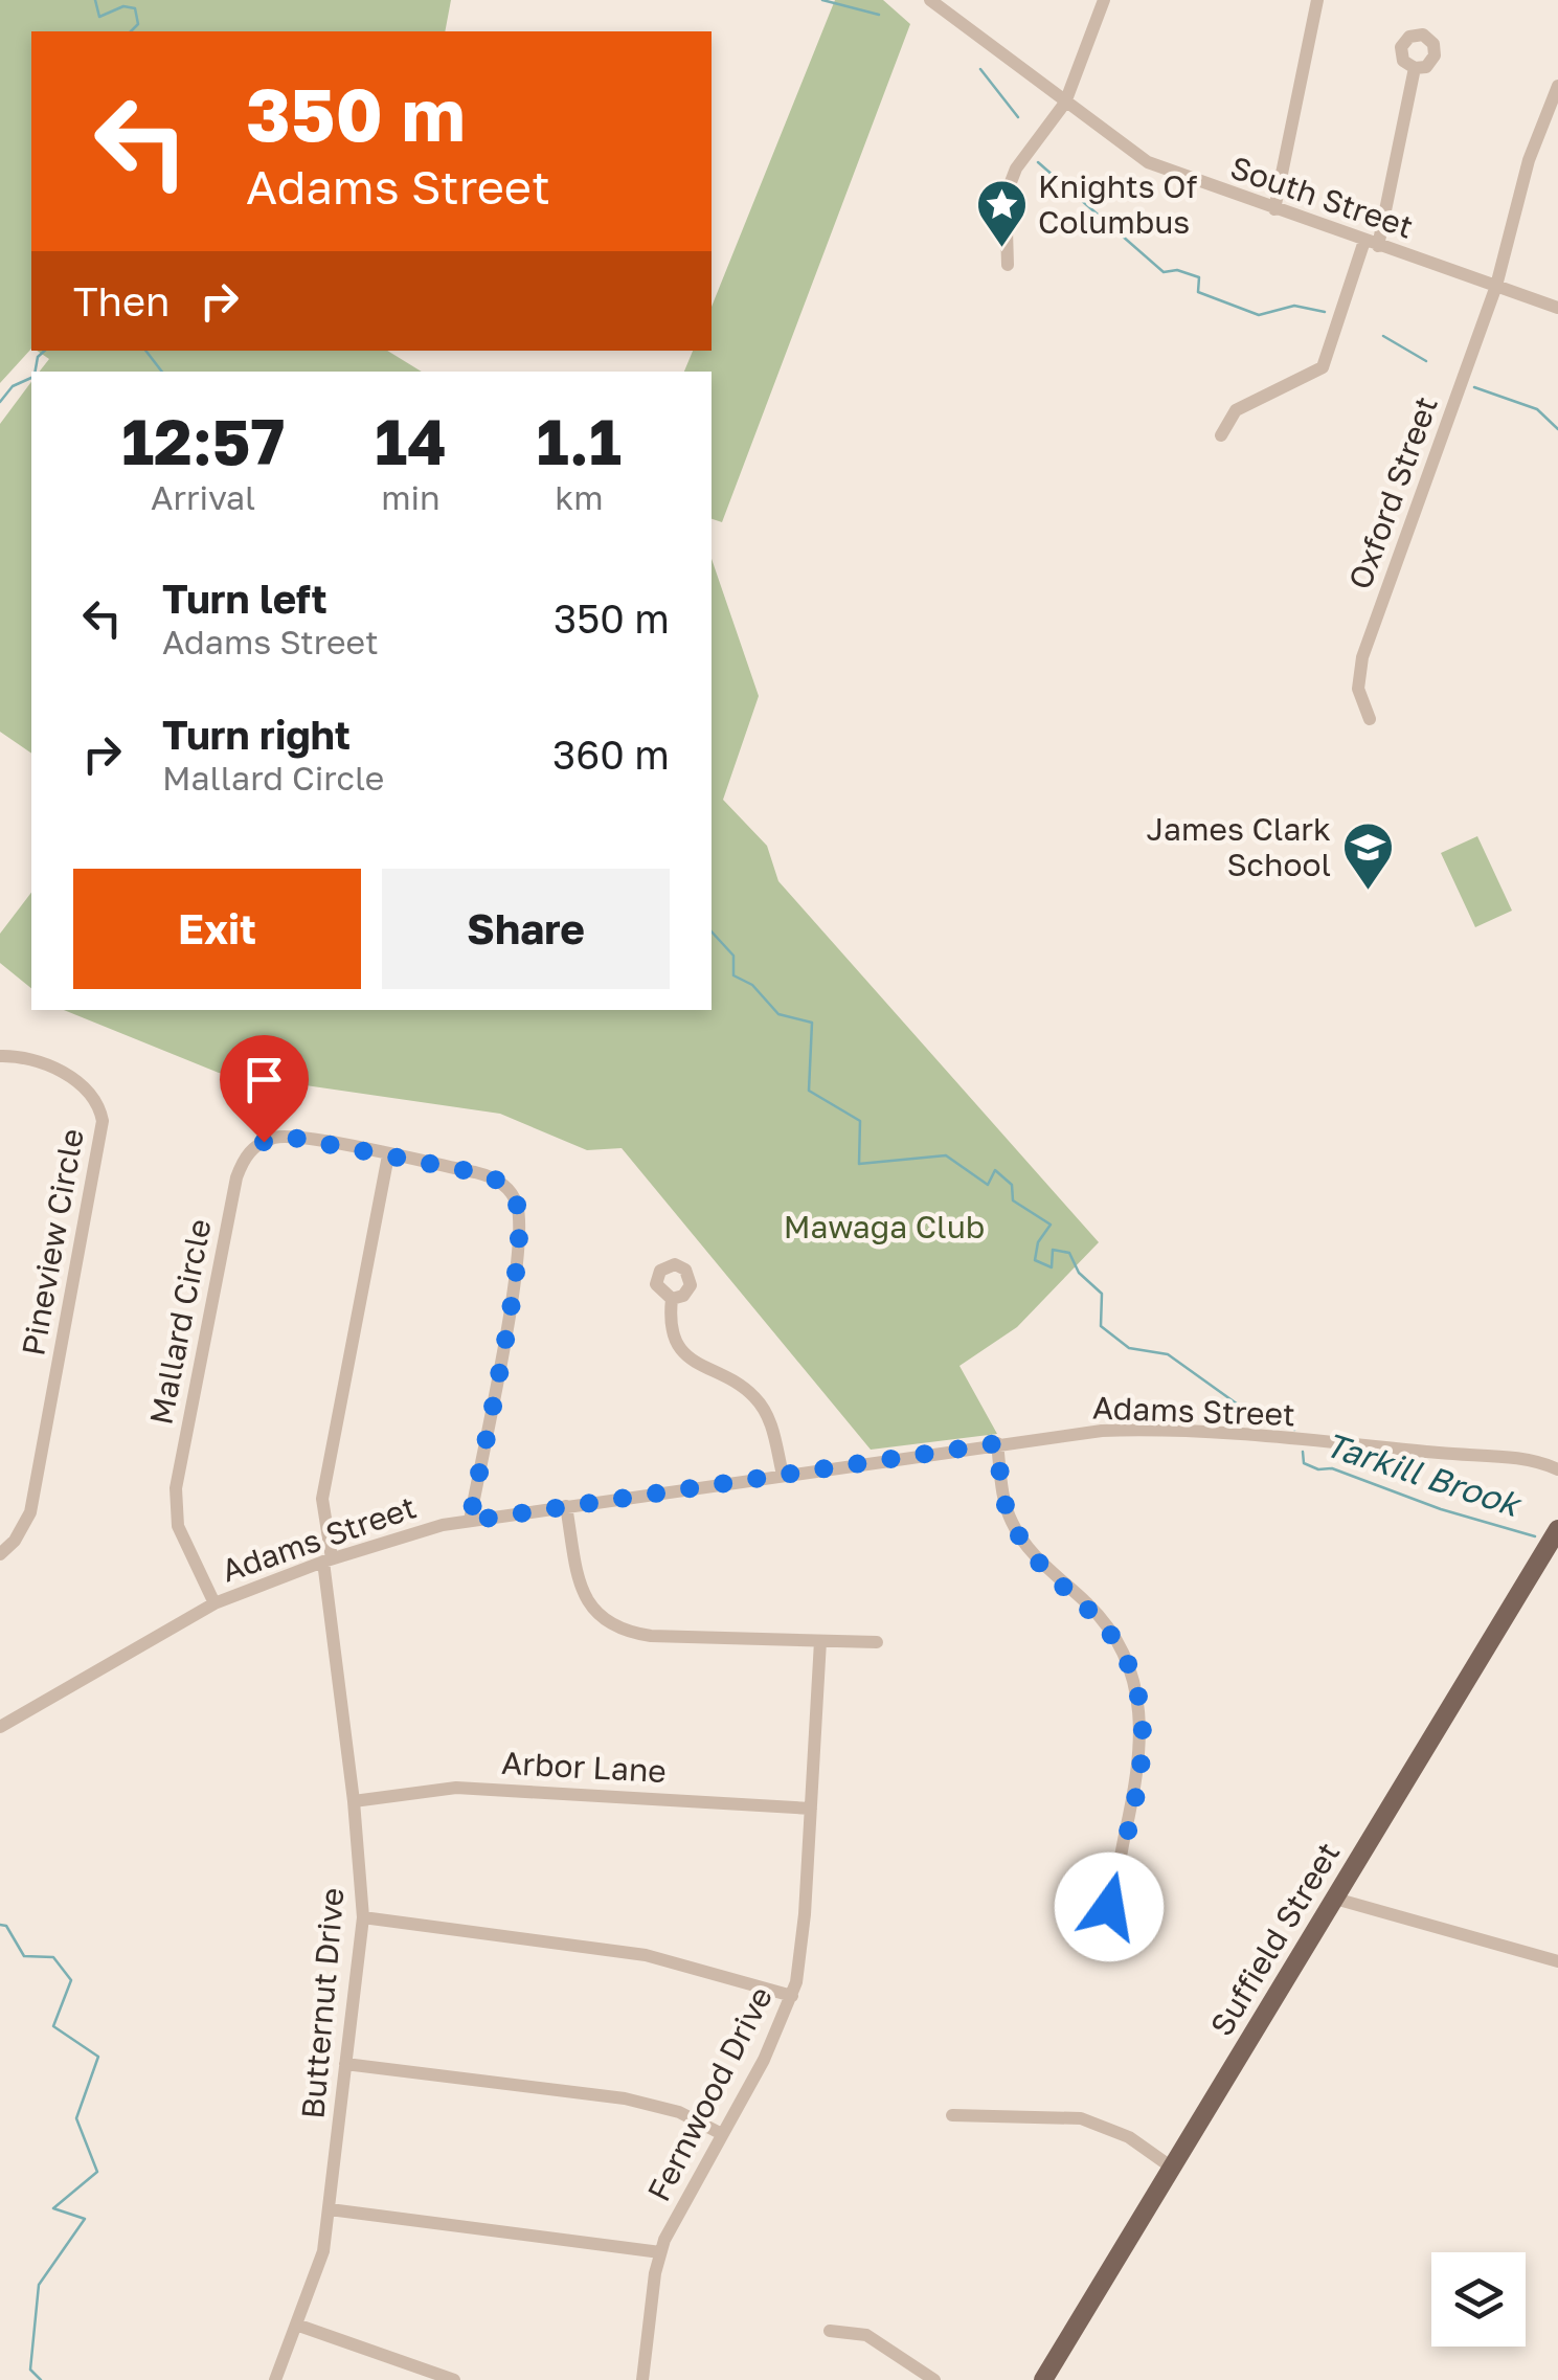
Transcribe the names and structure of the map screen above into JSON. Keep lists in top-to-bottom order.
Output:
{
  "streets": {
    "main road": ["Suffield Street"],
    "street": [
      "South Street",
      "Oxford Street",
      "Pineview Circle",
      "Mallard Circle",
      "Adams Street",
      "Arbor Lane",
      "Butternut Drive",
      "Fernwood Drive"
    ]
  },
  "crossings": [
    ["South Street", "Oxford Street"],
    ["Mallard Circle", "Adams Street"],
    ["Mallard Circle", "Butternut Drive"],
    ["Adams Street", "Butternut Drive"],
    ["Arbor Lane", "Butternut Drive"],
    ["Arbor Lane", "Fernwood Drive"]
  ],
  "water": ["Tarkill Brook"],
  "parks": ["Mawaga Club"],
  "places": {
    "place": ["Knights Of Columbus"],
    "school or university": ["James Clark School"]
  },
  "page": {
    "turn": ["350 m", "Adams Street"],
    "then": "Then",
    "eta": [
      "12:57",
      "Arrival",
      "14",
      "min",
      "1.1",
      "km"
    ],
    "list": [
      {
        "name": "Turn left",
        "note": "Adams Street",
        "value": "350 m"
      },
      {
        "name": "Turn right",
        "note": "Mallard Circle",
        "value": "360 m"
      }
    ],
    "buttons": ["Exit", "Share"]
  }
}
